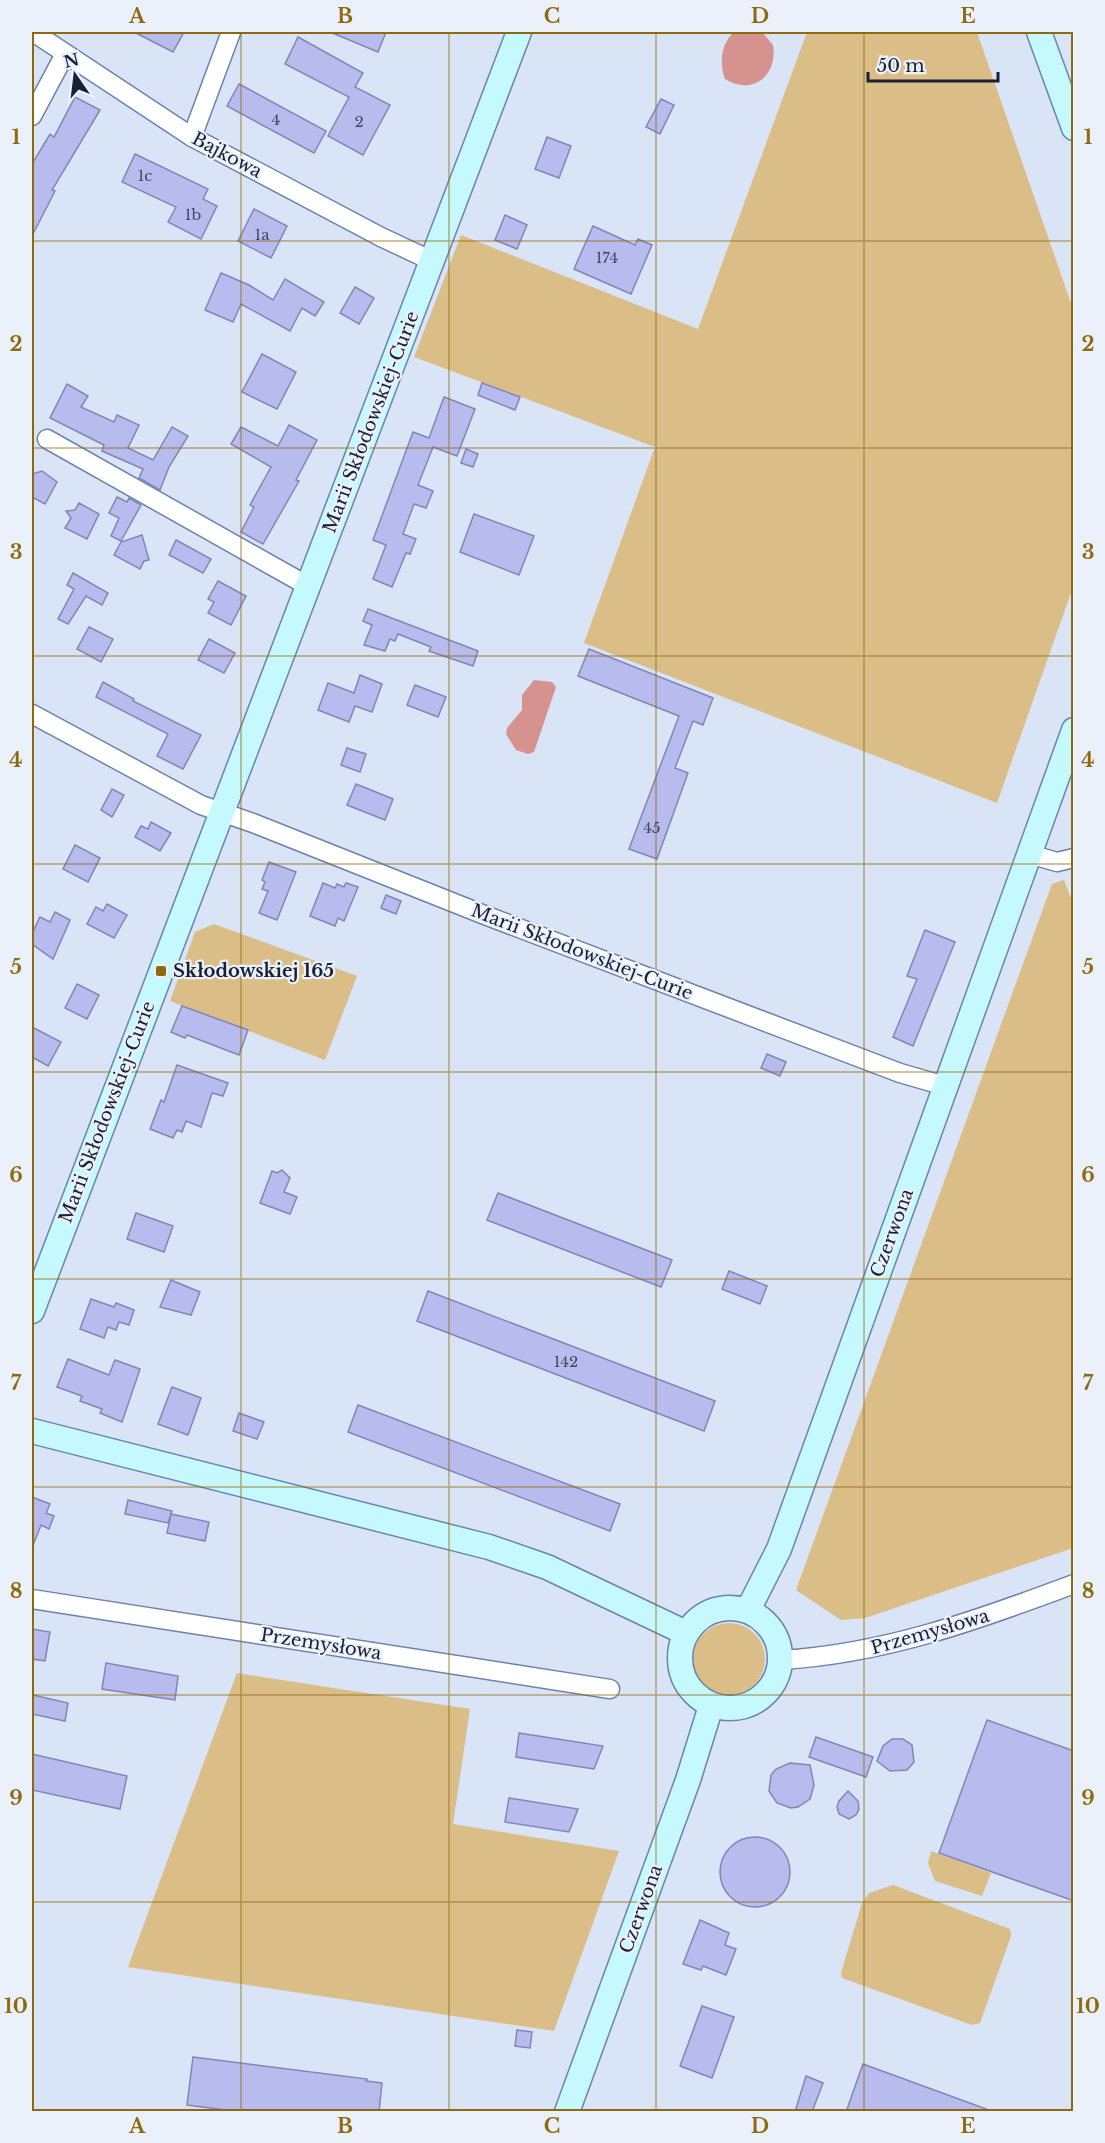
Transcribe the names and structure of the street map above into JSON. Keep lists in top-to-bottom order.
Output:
{
  "streets": {
    "street": [
      "Bajkowa",
      "Marii Skłodowskiej-Curie",
      "Czerwona",
      "Przemysłowa"
    ]
  },
  "crossings": [
    ["Bajkowa", "Marii Skłodowskiej-Curie"],
    ["Marii Skłodowskiej-Curie", "Czerwona"],
    ["Czerwona", "Przemysłowa"]
  ],
  "places": {
    "transit": ["Skłodowskiej 165"]
  },
  "house_numbers": [
    "4",
    "2",
    "1c",
    "1b",
    "1a",
    "174",
    "45",
    "142"
  ],
  "scale_bar": "50 m",
  "north": "top",
  "grid": {
    "columns": [
      "A",
      "B",
      "C",
      "D",
      "E"
    ],
    "rows": [
      "1",
      "2",
      "3",
      "4",
      "5",
      "6",
      "7",
      "8",
      "9",
      "10"
    ]
  }
}
